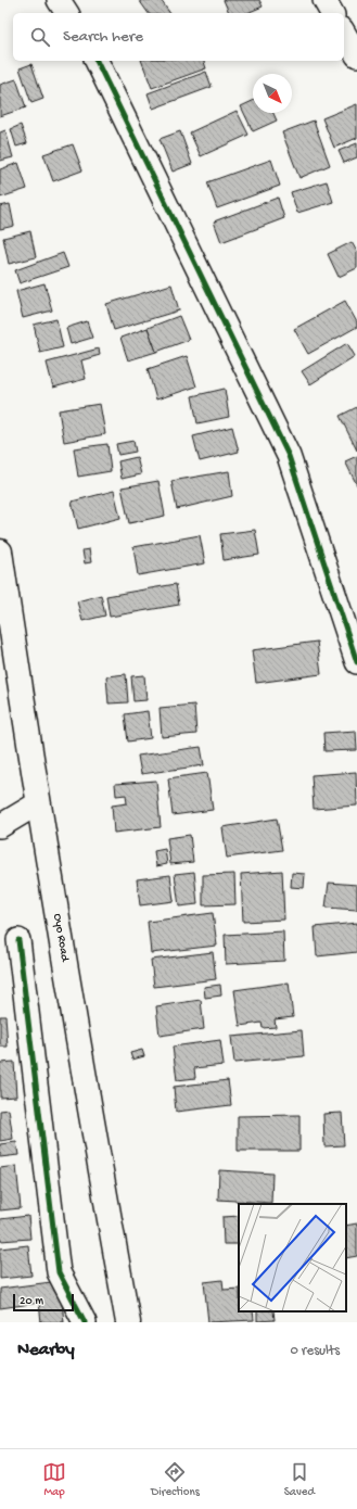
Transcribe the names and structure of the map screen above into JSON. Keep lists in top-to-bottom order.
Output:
{
  "streets": {
    "highway": ["Oyo Road"]
  },
  "scale_bar": "20 m",
  "north": "bottom right",
  "page": {
    "search": "Search here",
    "scale": "20 m",
    "heading": ["Nearby", "0 results"],
    "nav": ["Map", "Directions", "Saved"]
  }
}
